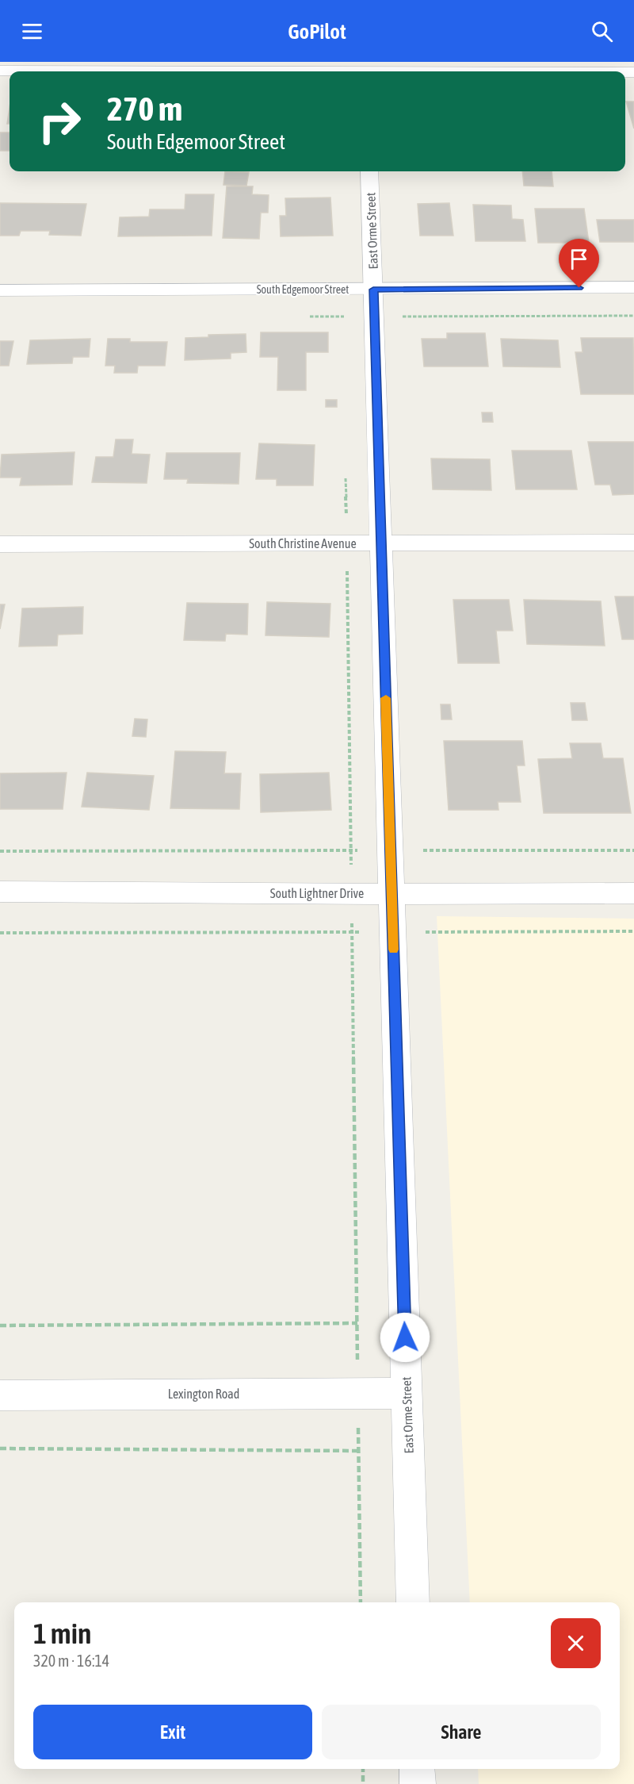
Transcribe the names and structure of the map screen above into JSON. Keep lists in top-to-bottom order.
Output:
{
  "streets": {
    "street": [
      "East Orme Street",
      "South Edgemoor Street",
      "South Christine Avenue",
      "South Lightner Drive",
      "Lexington Road"
    ]
  },
  "crossings": [
    ["East Orme Street", "South Edgemoor Street"],
    ["East Orme Street", "South Christine Avenue"],
    ["East Orme Street", "South Lightner Drive"],
    ["East Orme Street", "Lexington Road"]
  ],
  "page": {
    "header": "GoPilot",
    "turn": ["270 m", "South Edgemoor Street"],
    "heading": ["1 min", "320 m · 16:14"],
    "buttons": ["Exit", "Share"]
  }
}
